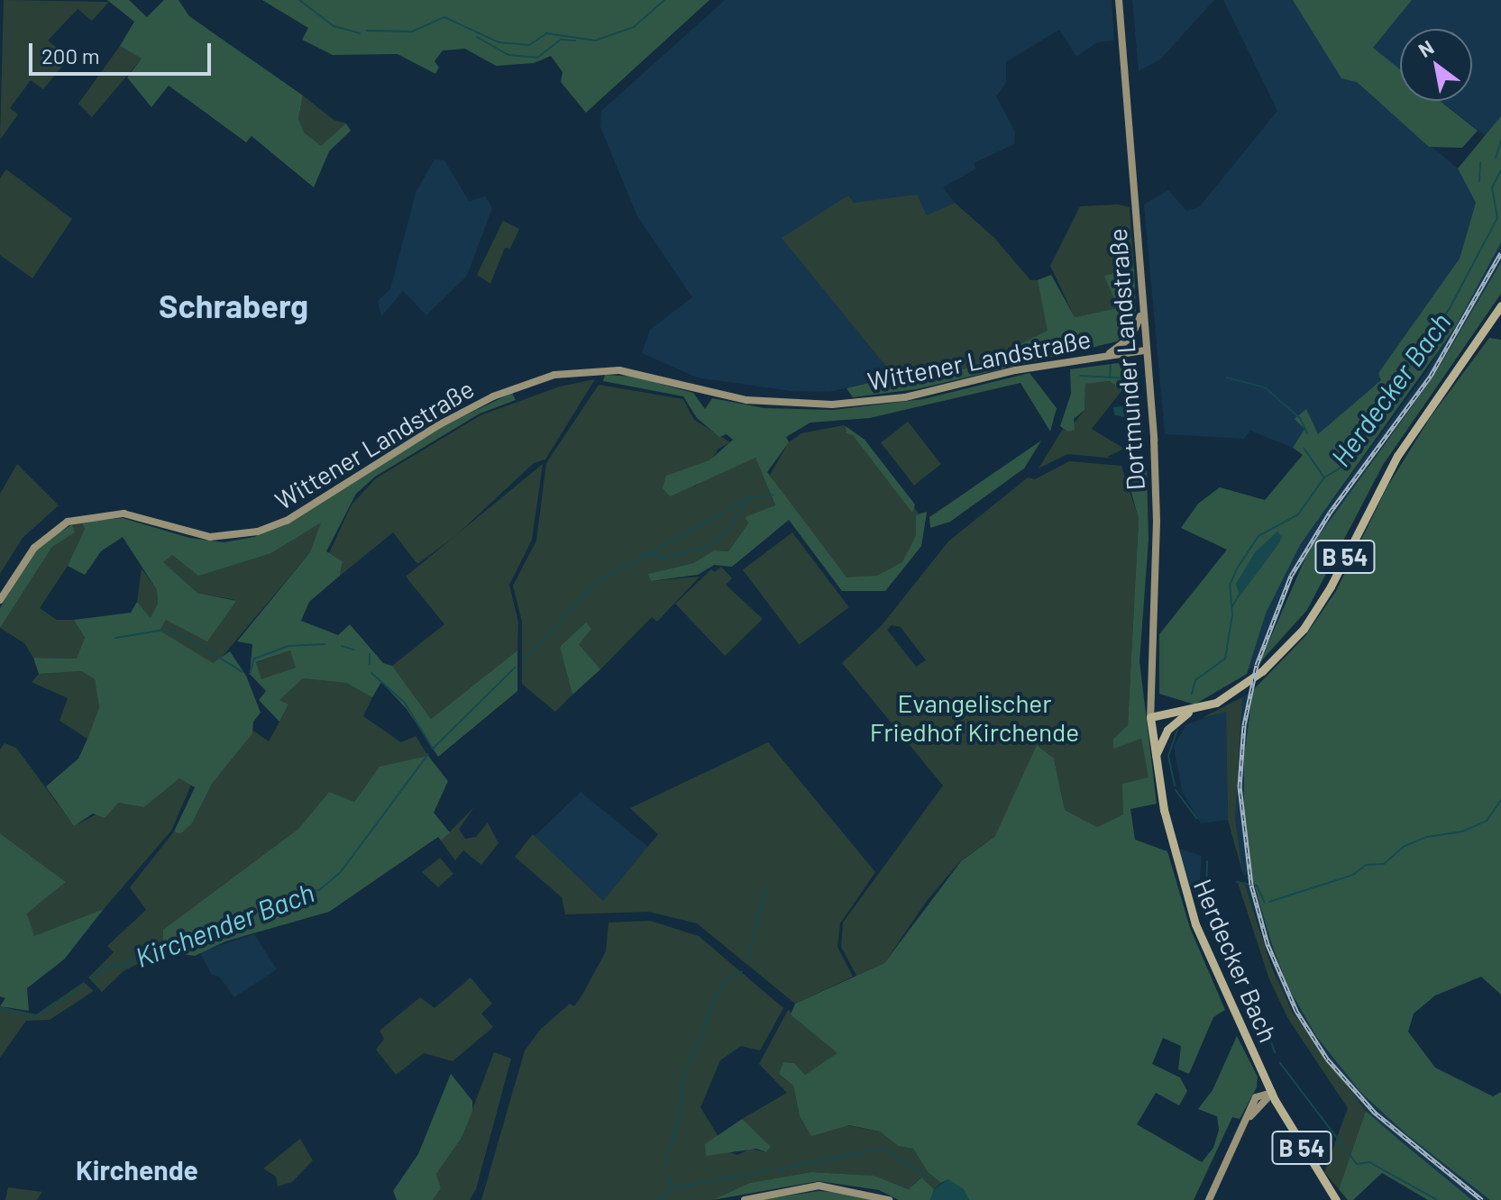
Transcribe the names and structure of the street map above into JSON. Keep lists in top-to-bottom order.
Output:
{
  "streets": {
    "main road": [
      "Wittener Landstraße",
      "Dortmunder Landstraße",
      "B 54",
      "Herdecker Bach"
    ]
  },
  "crossings": [
    ["Wittener Landstraße", "Dortmunder Landstraße"],
    ["Dortmunder Landstraße", "B 54"],
    ["Dortmunder Landstraße", "Herdecker Bach"],
    ["B 54", "Herdecker Bach"]
  ],
  "districts": ["Schraberg", "Kirchende"],
  "water": ["Herdecker Bach", "Kirchender Bach"],
  "parks": ["Evangelischer Friedhof Kirchende"],
  "scale_bar": "200 m",
  "north": "top left"
}
